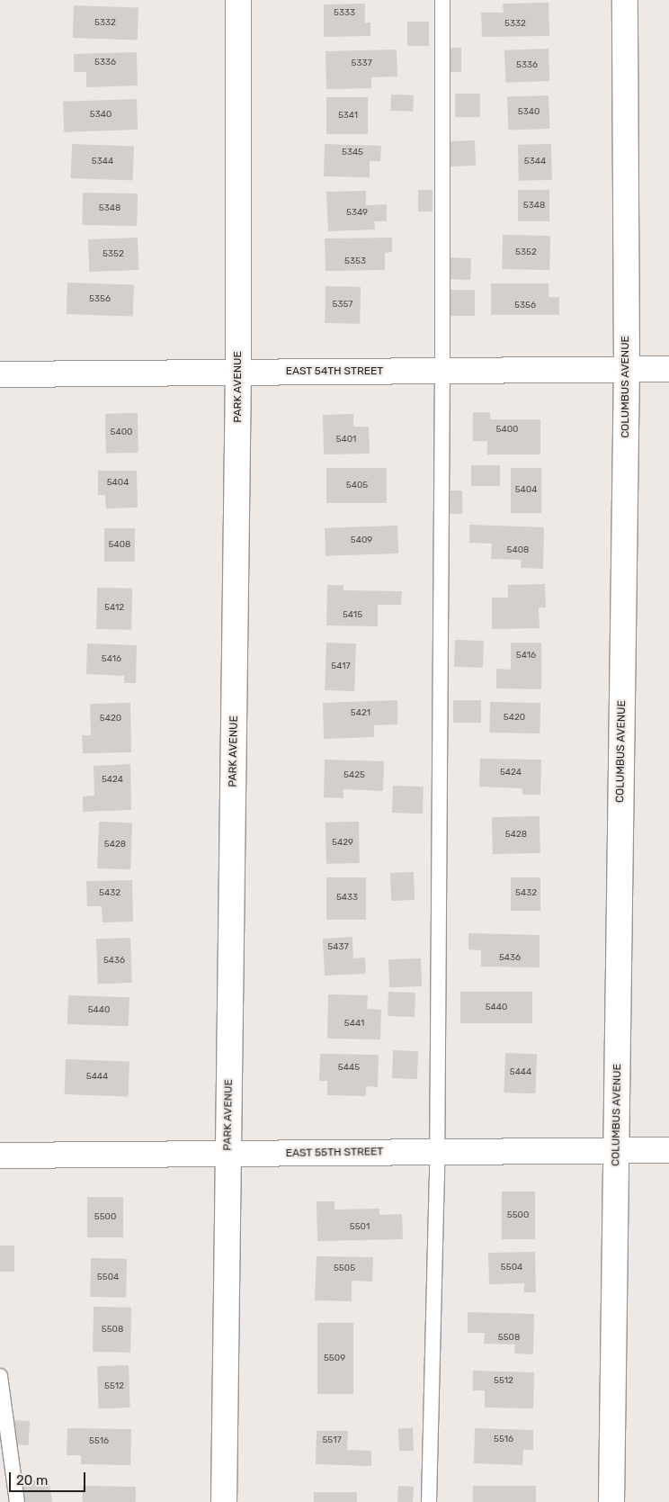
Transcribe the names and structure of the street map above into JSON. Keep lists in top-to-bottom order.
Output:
{
  "streets": {
    "street": [
      "EAST 54TH STREET",
      "PARK AVENUE",
      "COLUMBUS AVENUE",
      "EAST 55TH STREET"
    ]
  },
  "crossings": [
    ["EAST 54TH STREET", "PARK AVENUE"],
    ["EAST 54TH STREET", "COLUMBUS AVENUE"],
    ["PARK AVENUE", "EAST 55TH STREET"],
    ["COLUMBUS AVENUE", "EAST 55TH STREET"]
  ],
  "house_numbers": [
    "5333",
    "5332",
    "5332",
    "5336",
    "5337",
    "5336",
    "5340",
    "5340",
    "5341",
    "5345",
    "5344",
    "5344",
    "5348",
    "5348",
    "5349",
    "5352",
    "5352",
    "5353",
    "5356",
    "5357",
    "5356",
    "5400",
    "5400",
    "5401",
    "5404",
    "5405",
    "5404",
    "5409",
    "5408",
    "5408",
    "5412",
    "5415",
    "5416",
    "5416",
    "5417",
    "5421",
    "5420",
    "5420",
    "5424",
    "5425",
    "5424",
    "5428",
    "5429",
    "5428",
    "5432",
    "5432",
    "5433",
    "5437",
    "5436",
    "5436",
    "5440",
    "5440",
    "5441",
    "5445",
    "5444",
    "5444",
    "5500",
    "5500",
    "5501",
    "5504",
    "5505",
    "5504",
    "5508",
    "5508",
    "5509",
    "5512",
    "5512",
    "5516",
    "5517",
    "5516"
  ],
  "scale_bar": "20 m"
}
